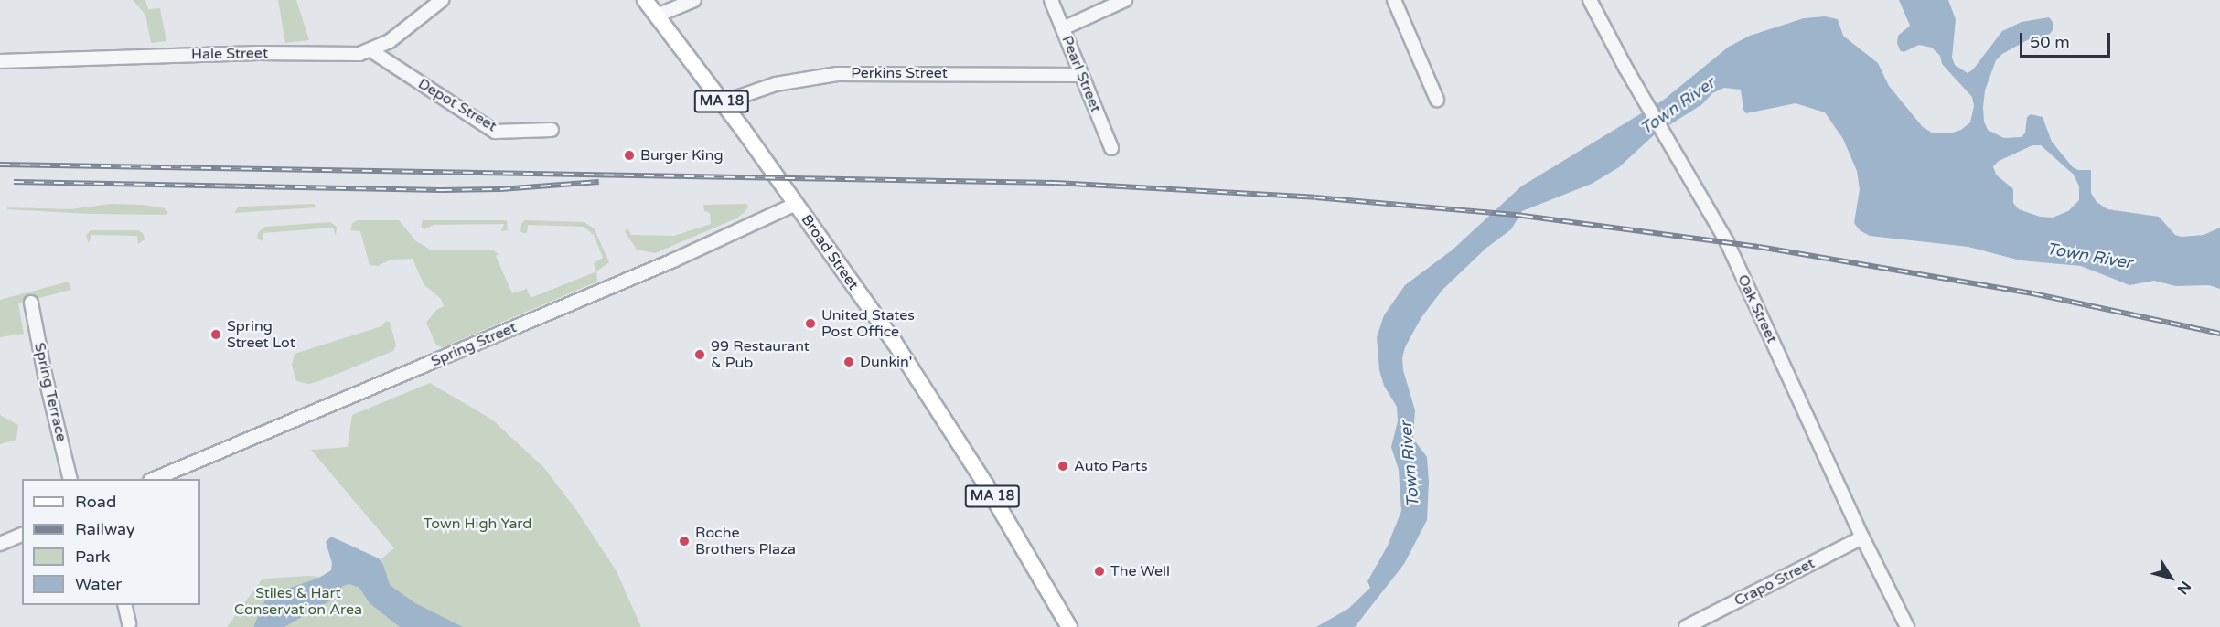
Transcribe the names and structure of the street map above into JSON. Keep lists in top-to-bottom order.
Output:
{
  "streets": {
    "main road": ["MA 18", "Broad Street"],
    "street": [
      "Hale Street",
      "Perkins Street",
      "Pearl Street",
      "Depot Street",
      "Oak Street",
      "Spring Street",
      "Spring Terrace",
      "Crapo Street"
    ]
  },
  "crossings": [
    ["Hale Street", "Depot Street"],
    ["Perkins Street", "Pearl Street"],
    ["Perkins Street", "Broad Street"],
    ["Broad Street", "Spring Street"],
    ["Oak Street", "Crapo Street"]
  ],
  "water": ["Town River"],
  "parks": ["Town High Yard", "Stiles & Hart Conservation Area"],
  "places": [
    "Burger King",
    "United States Post Office",
    "Spring Street Lot",
    "99 Restaurant & Pub",
    "Dunkin'",
    "Auto Parts",
    "Roche Brothers Plaza",
    "The Well"
  ],
  "legend": [
    "Road",
    "Railway",
    "Park",
    "Water"
  ],
  "scale_bar": "50 m",
  "north": "bottom right"
}
